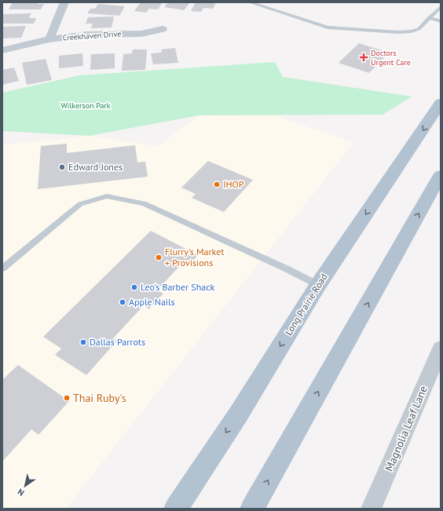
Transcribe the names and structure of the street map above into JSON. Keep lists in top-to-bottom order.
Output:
{
  "streets": {
    "main road": ["Long Prairie Road"],
    "street": ["Creekhaven Drive", "Magnolia Leaf Lane"]
  },
  "parks": ["Wilkerson Park"],
  "places": {
    "health": ["Doctors Urgent Care"],
    "other": [
      "Edward Jones",
      "IHOP",
      "Flurry's Market + Provisions",
      "Leo's Barber Shack",
      "Apple Nails",
      "Dallas Parrots",
      "Thai Ruby's"
    ]
  },
  "north": "bottom left"
}
